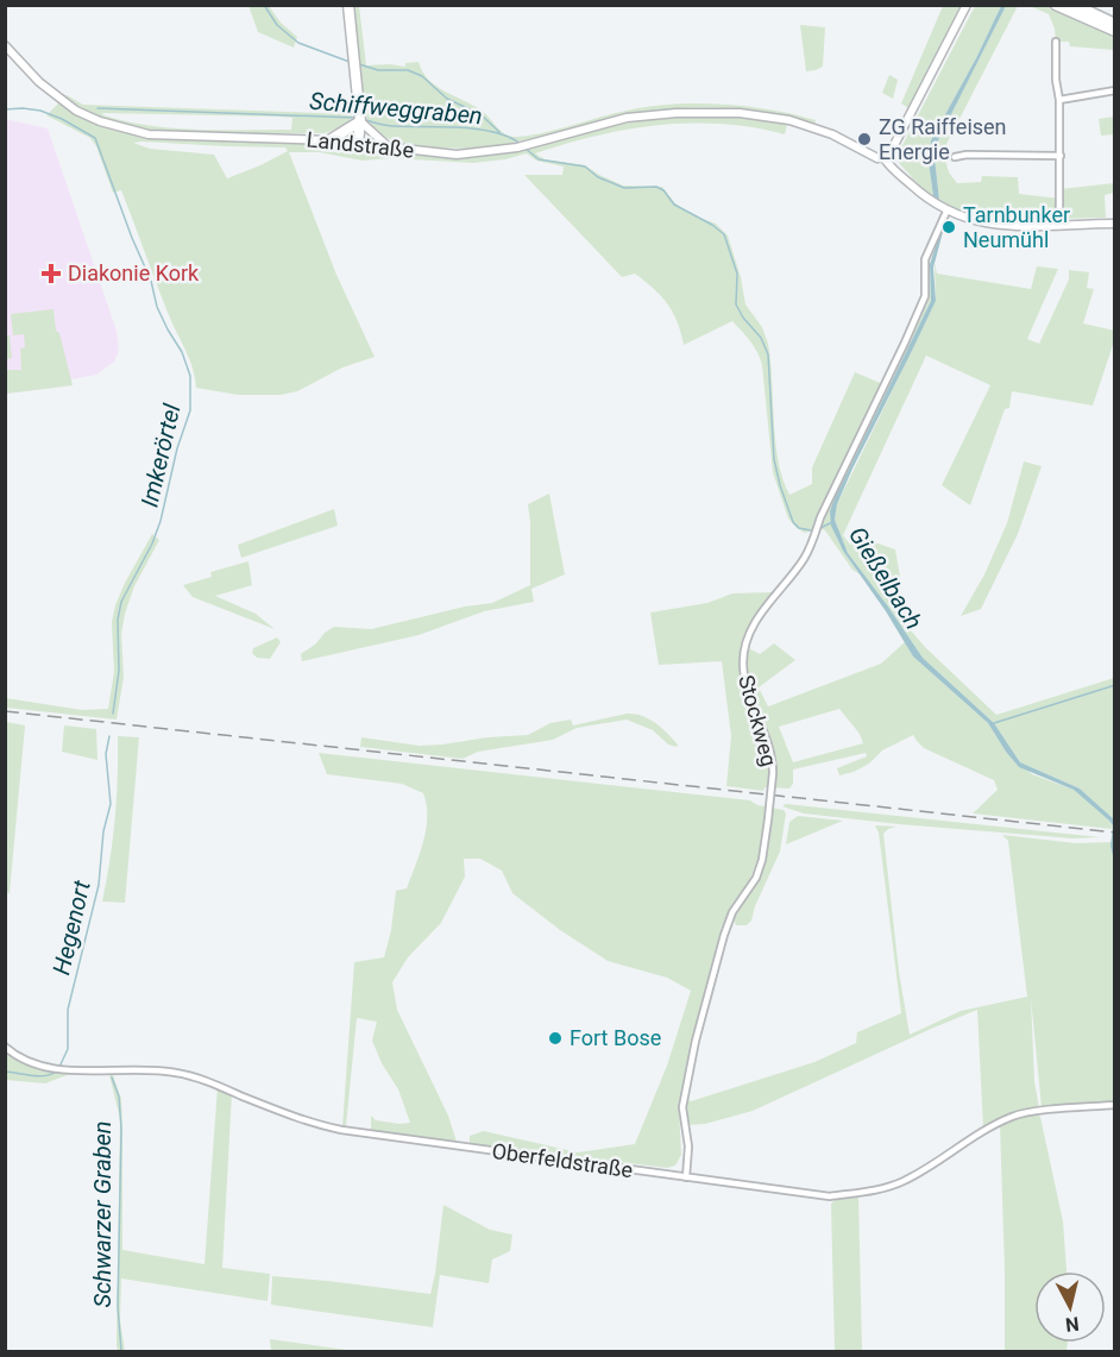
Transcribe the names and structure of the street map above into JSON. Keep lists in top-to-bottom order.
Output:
{
  "streets": {
    "street": ["Landstraße", "Stockweg", "Oberfeldstraße"]
  },
  "crossings": [
    ["Stockweg", "Oberfeldstraße"]
  ],
  "water": [
    "Schiffweggraben",
    "Imkerörtel",
    "Gießelbach",
    "Hegenort",
    "Schwarzer Graben"
  ],
  "places": {
    "other": ["ZG Raiffeisen Energie", "Tarnbunker Neumühl", "Fort Bose"],
    "health": ["Diakonie Kork"]
  },
  "north": "bottom"
}
